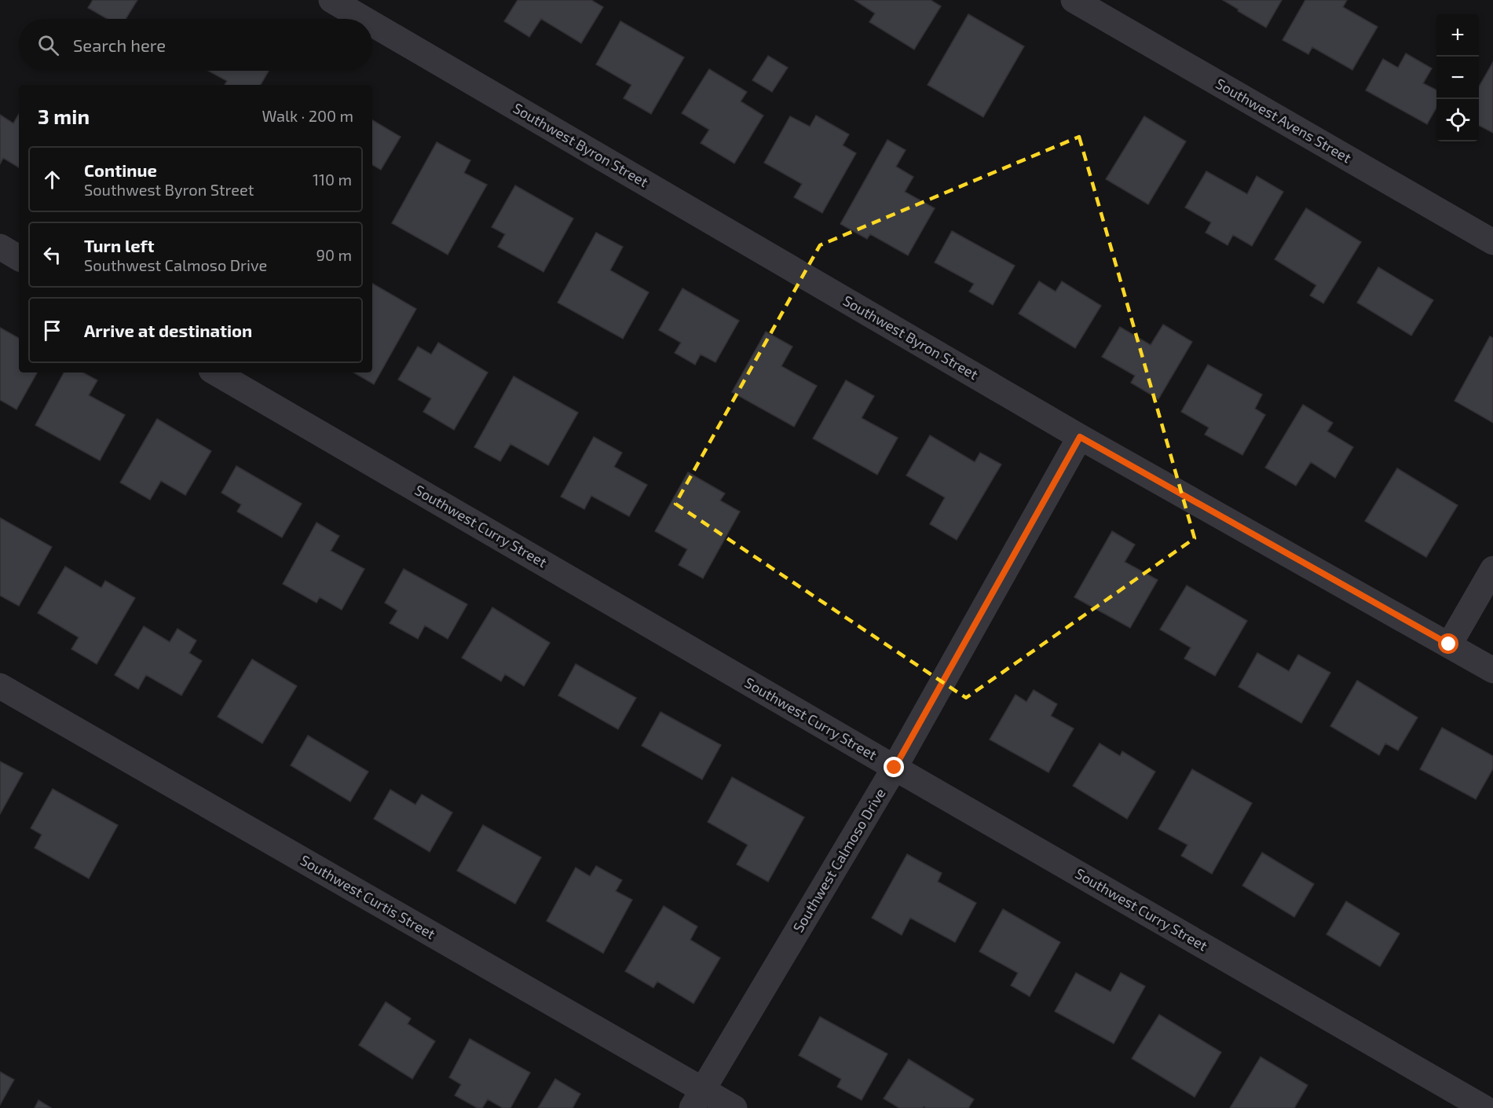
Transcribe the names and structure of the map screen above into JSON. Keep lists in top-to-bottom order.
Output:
{
  "streets": {
    "street": [
      "Southwest Avens Street",
      "Southwest Byron Street",
      "Southwest Curry Street",
      "Southwest Calmoso Drive",
      "Southwest Curtis Street"
    ]
  },
  "crossings": [
    ["Southwest Byron Street", "Southwest Calmoso Drive"],
    ["Southwest Curry Street", "Southwest Calmoso Drive"],
    ["Southwest Calmoso Drive", "Southwest Curtis Street"]
  ],
  "page": {
    "map_buttons": ["+", "−"],
    "search": "Search here",
    "heading": ["3 min", "Walk · 200 m"],
    "list": [
      ["Continue", "Southwest Byron Street", "110 m"],
      ["Turn left", "Southwest Calmoso Drive", "90 m"],
      "Arrive at destination"
    ]
  }
}
